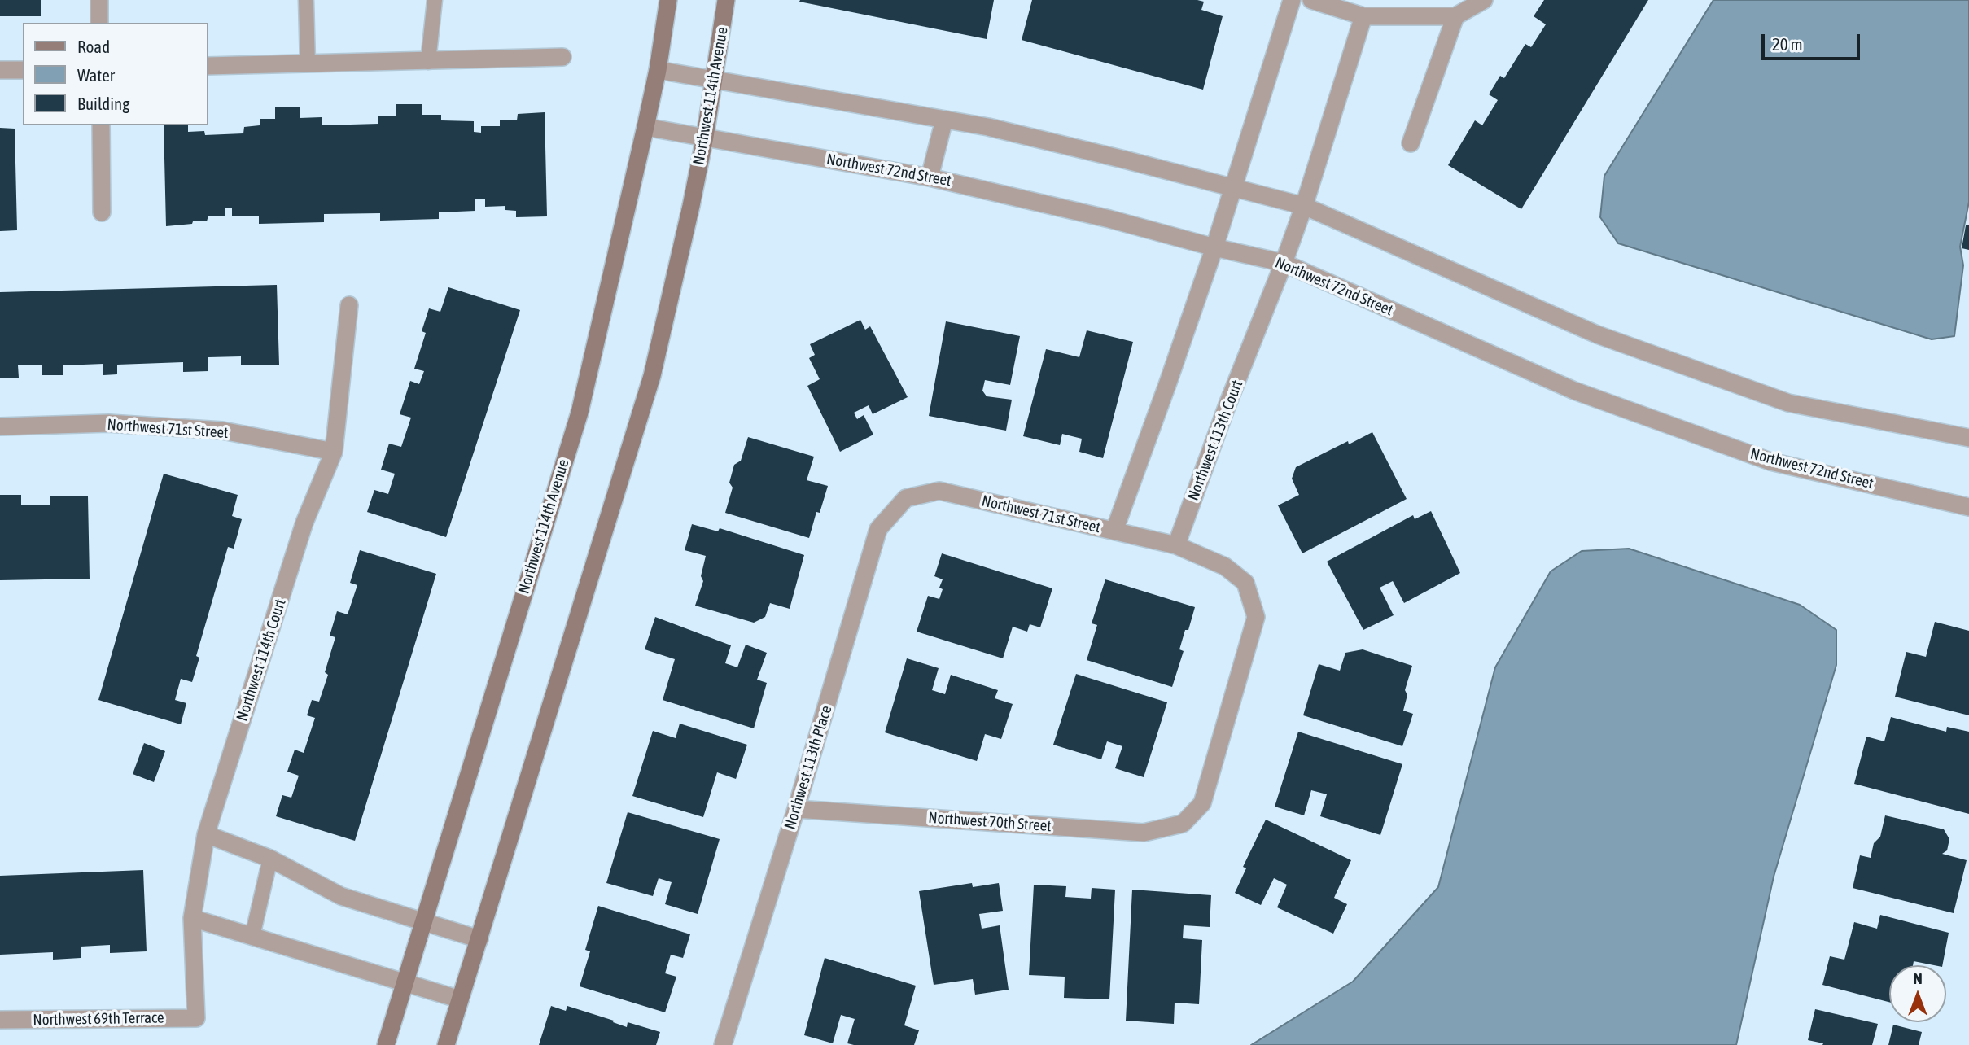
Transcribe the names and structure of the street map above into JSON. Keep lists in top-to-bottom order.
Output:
{
  "streets": {
    "street": [
      "Northwest 114th Avenue",
      "Northwest 72nd Street",
      "Northwest 71st Street",
      "Northwest 113th Court",
      "Northwest 114th Court",
      "Northwest 113th Place",
      "Northwest 70th Street",
      "Northwest 69th Terrace"
    ]
  },
  "crossings": [
    ["Northwest 114th Avenue", "Northwest 72nd Street"],
    ["Northwest 72nd Street", "Northwest 113th Court"],
    ["Northwest 71st Street", "Northwest 113th Court"],
    ["Northwest 71st Street", "Northwest 114th Court"],
    ["Northwest 71st Street", "Northwest 113th Place"],
    ["Northwest 71st Street", "Northwest 70th Street"],
    ["Northwest 113th Court", "Northwest 70th Street"],
    ["Northwest 114th Court", "Northwest 69th Terrace"],
    ["Northwest 113th Place", "Northwest 70th Street"]
  ],
  "legend": ["Road", "Water", "Building"],
  "scale_bar": "20 m",
  "north": "top"
}
